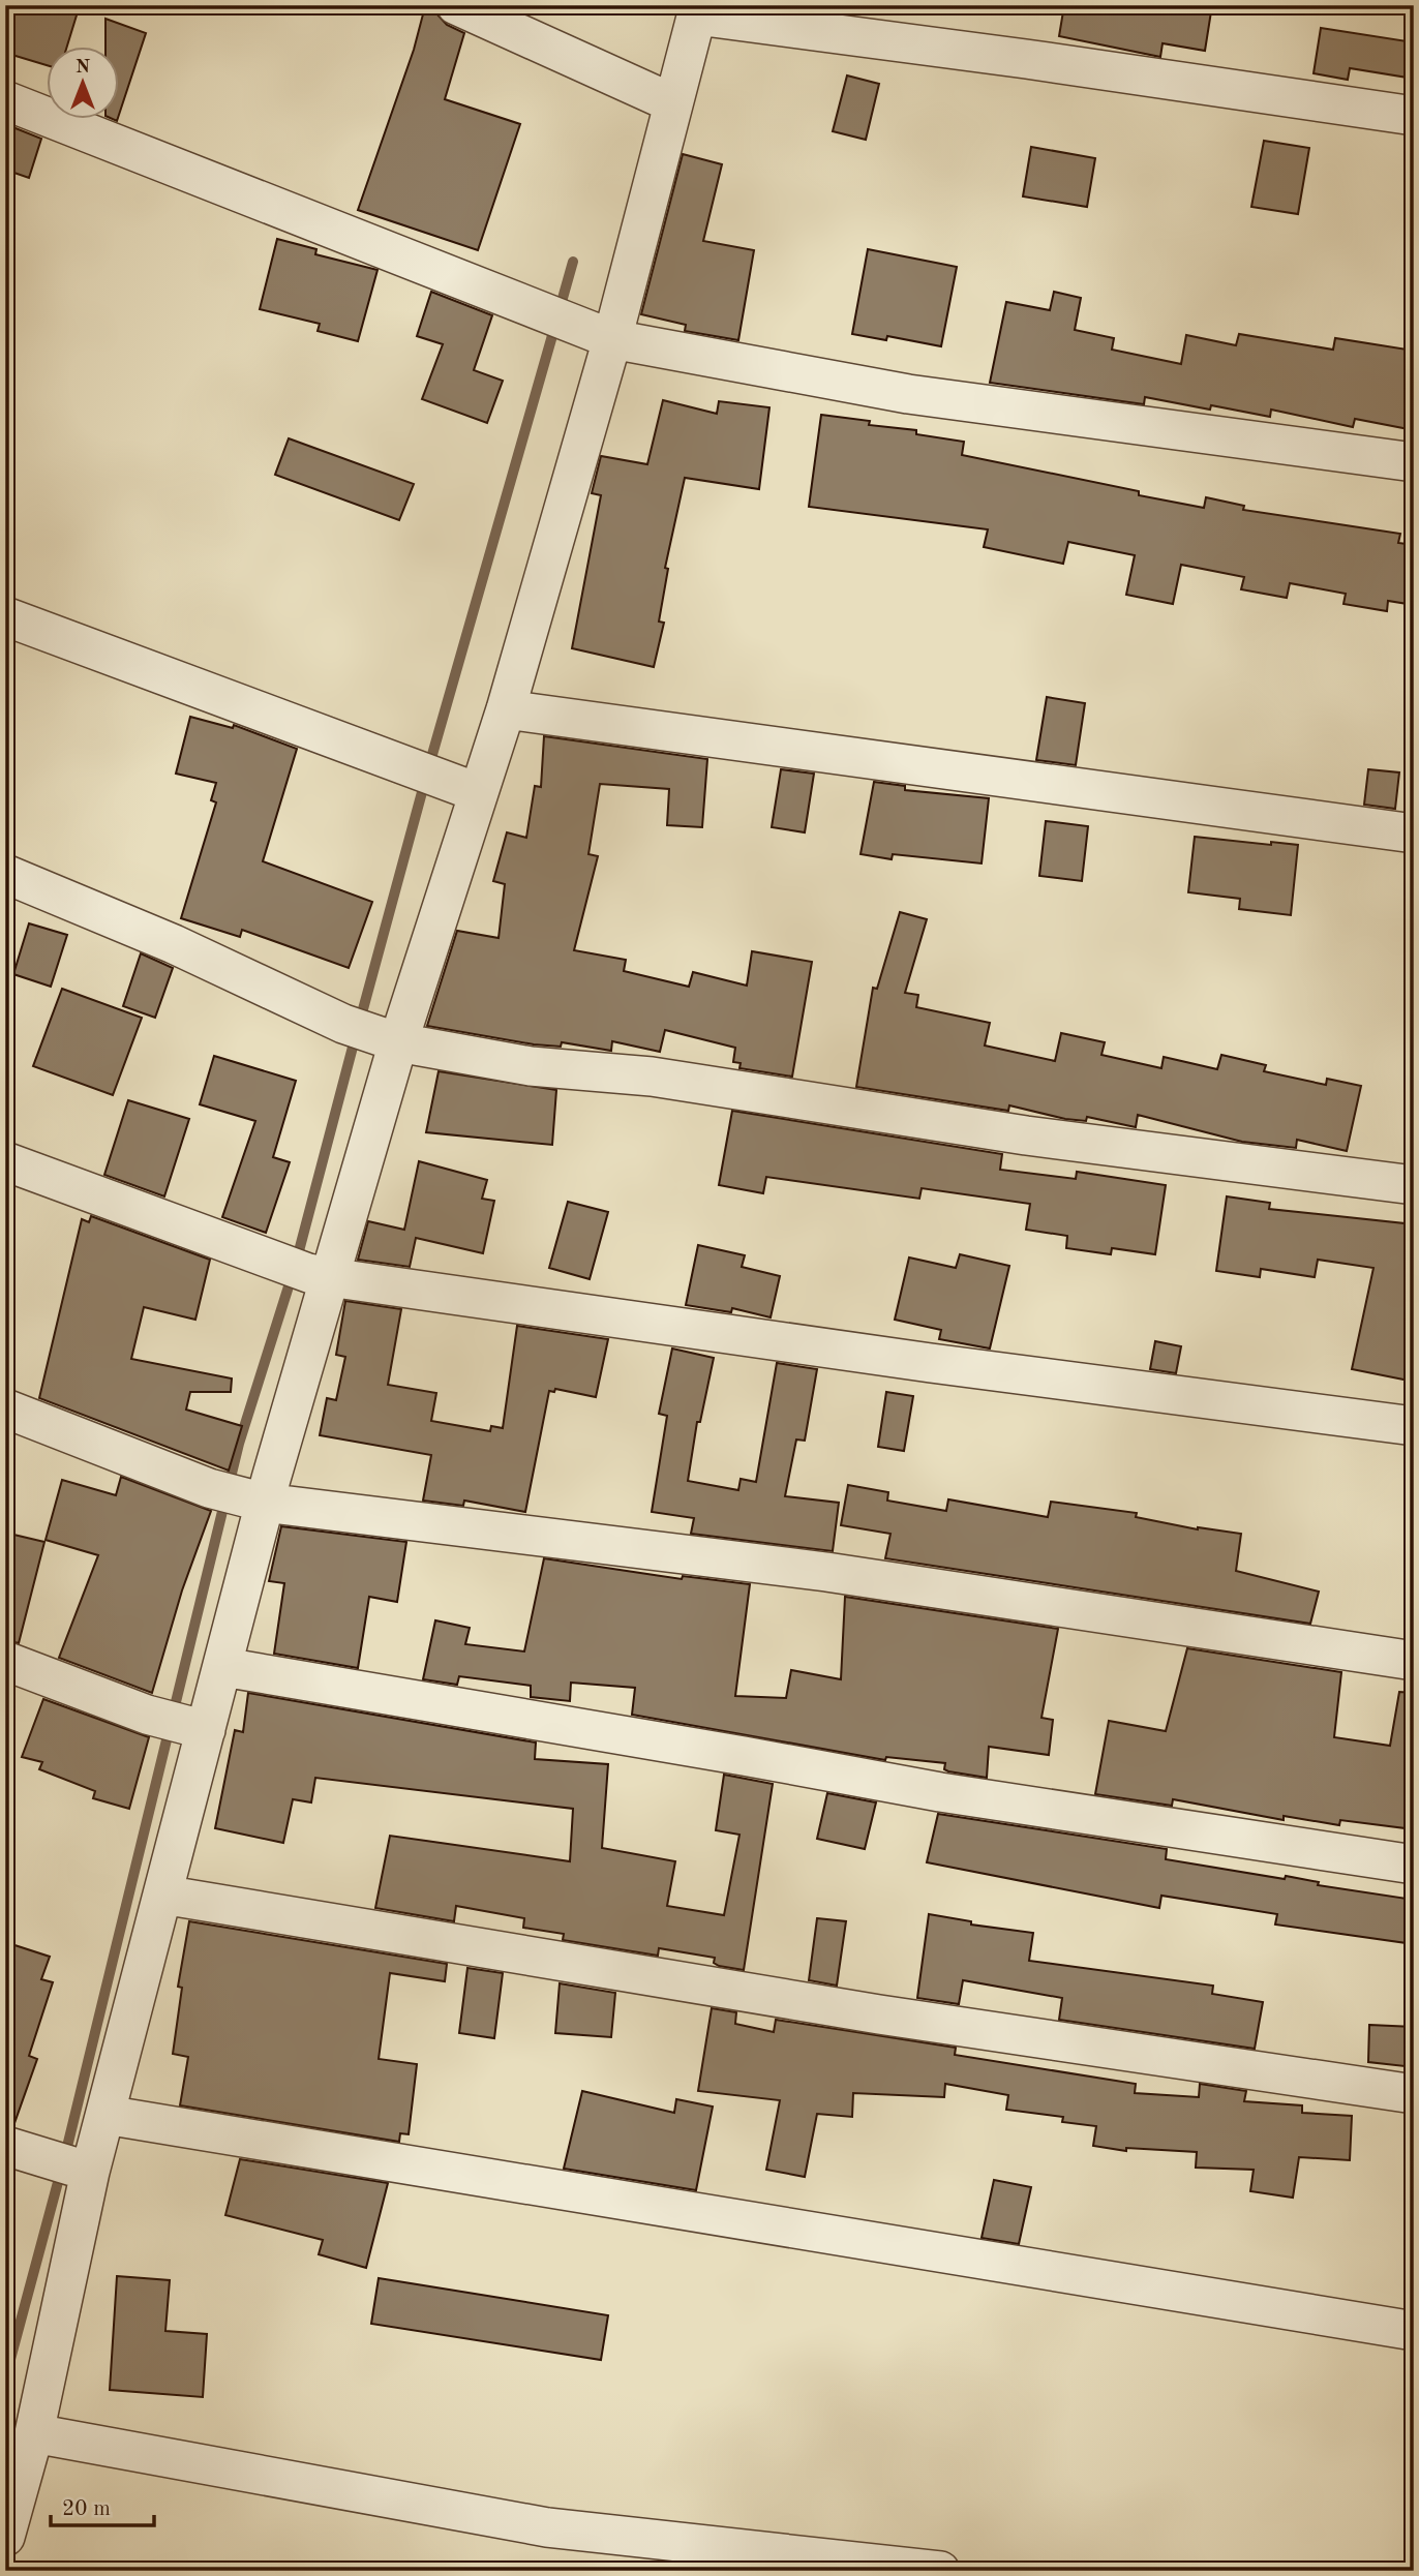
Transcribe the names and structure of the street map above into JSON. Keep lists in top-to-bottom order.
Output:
{
  "scale_bar": "20 m",
  "north": "top"
}
